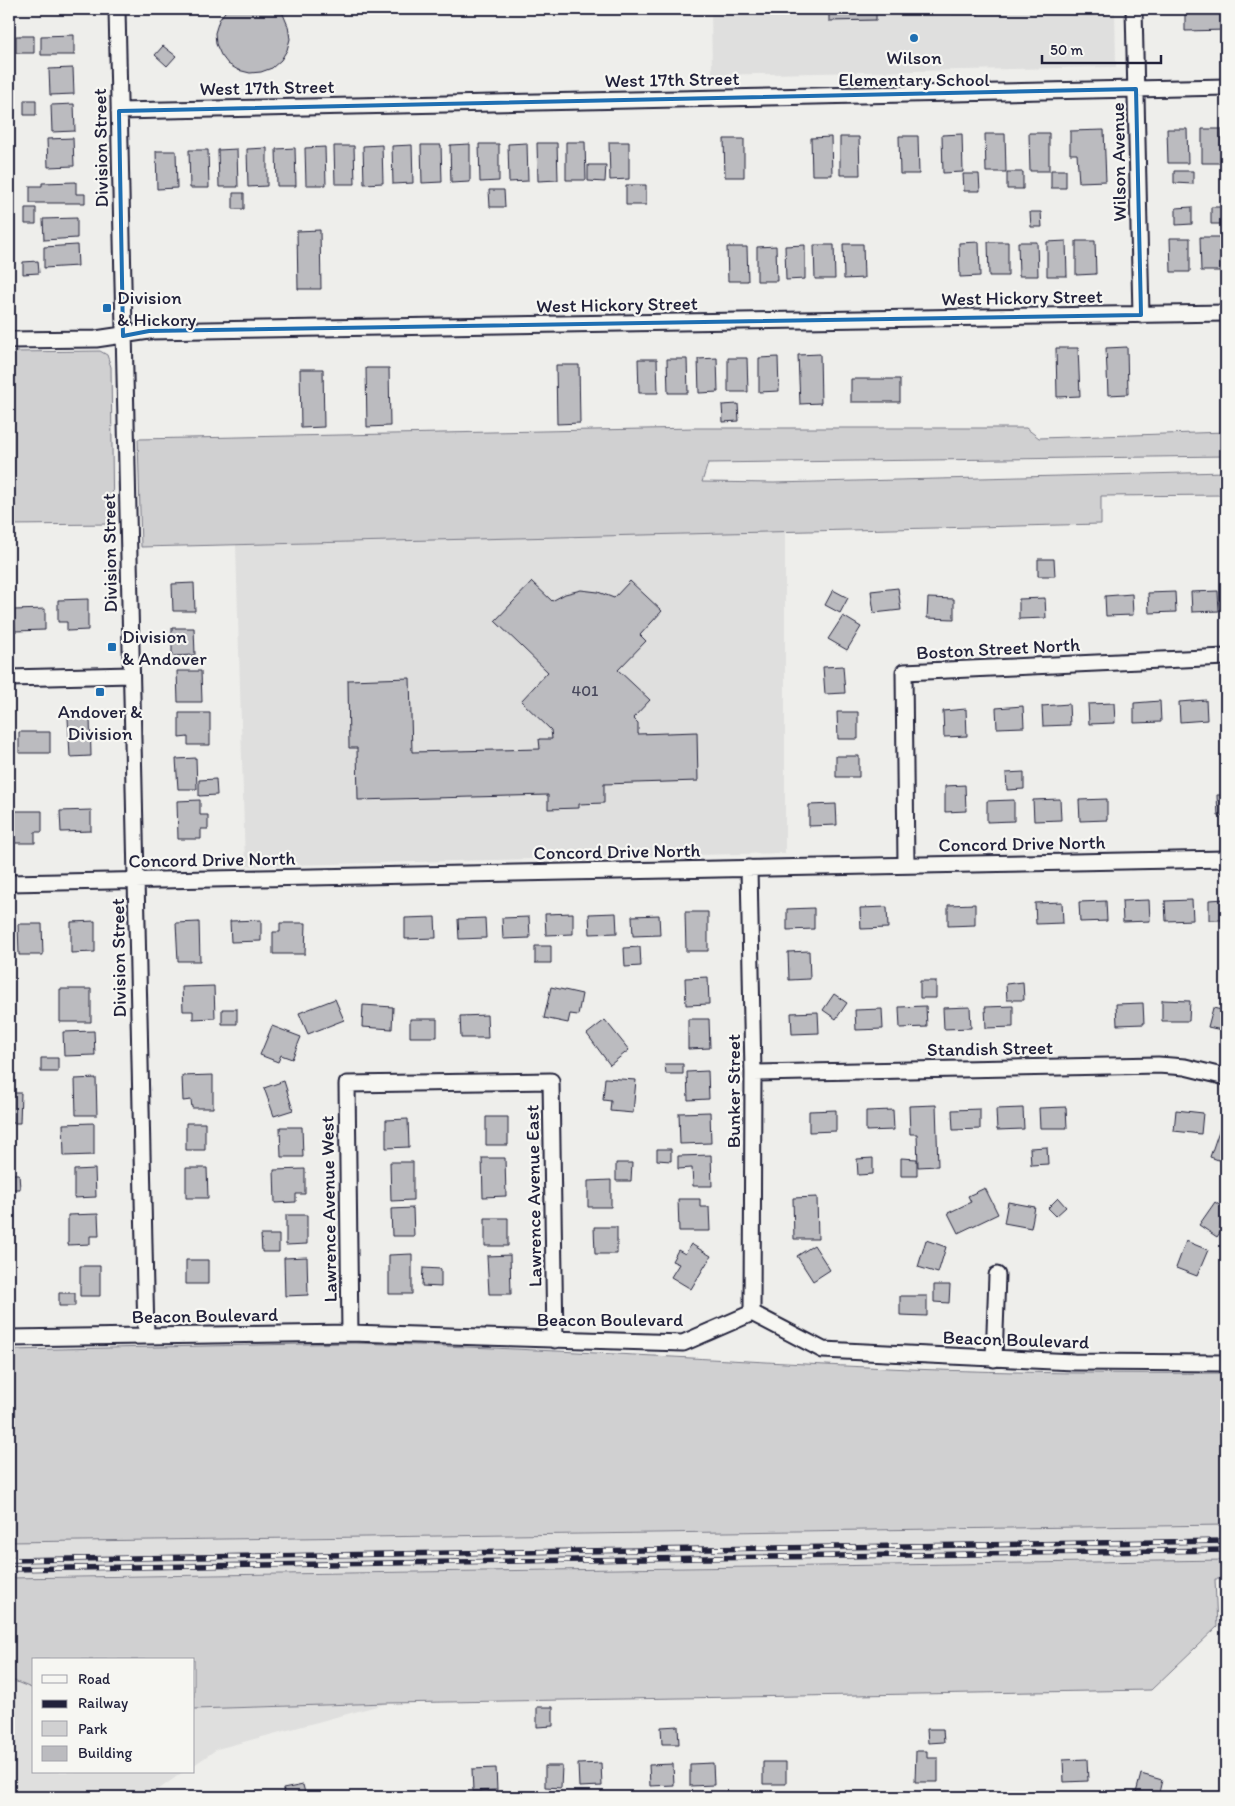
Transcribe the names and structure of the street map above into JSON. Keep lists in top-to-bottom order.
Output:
{
  "streets": {
    "street": [
      "West 17th Street",
      "Division Street",
      "Wilson Avenue",
      "West Hickory Street",
      "Boston Street North",
      "Concord Drive North",
      "Standish Street",
      "Bunker Street",
      "Lawrence Avenue East",
      "Lawrence Avenue West",
      "Beacon Boulevard"
    ]
  },
  "crossings": [
    ["West 17th Street", "Division Street"],
    ["West 17th Street", "Wilson Avenue"],
    ["Division Street", "West Hickory Street"],
    ["Division Street", "Concord Drive North"],
    ["Division Street", "Beacon Boulevard"],
    ["Wilson Avenue", "West Hickory Street"],
    ["Boston Street North", "Concord Drive North"],
    ["Concord Drive North", "Bunker Street"],
    ["Standish Street", "Bunker Street"],
    ["Bunker Street", "Beacon Boulevard"],
    ["Lawrence Avenue East", "Lawrence Avenue West"],
    ["Lawrence Avenue East", "Beacon Boulevard"],
    ["Lawrence Avenue West", "Beacon Boulevard"]
  ],
  "places": {
    "other": ["Wilson Elementary School"],
    "transit": ["Division & Hickory", "Division & Andover", "Andover & Division"]
  },
  "house_numbers": ["401"],
  "legend": [
    "Road",
    "Railway",
    "Park",
    "Building"
  ],
  "scale_bar": "50 m"
}
